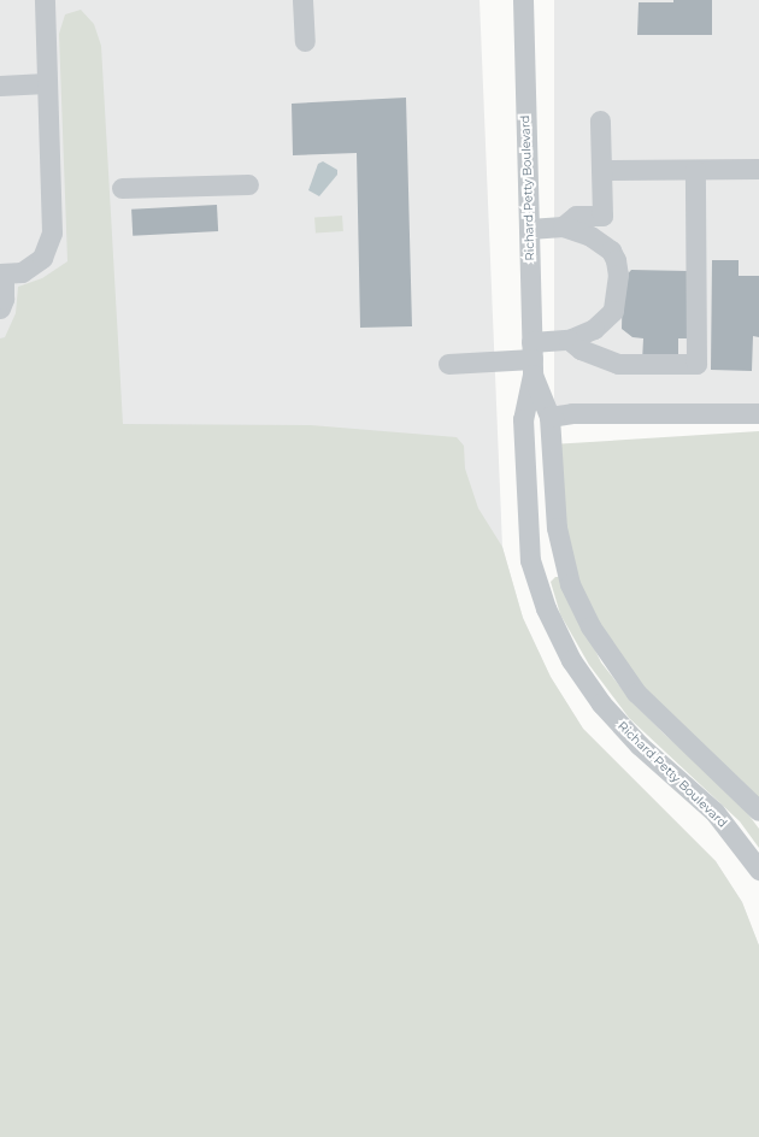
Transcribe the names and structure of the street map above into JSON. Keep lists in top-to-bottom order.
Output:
{
  "streets": {
    "street": ["Richard Petty Boulevard"]
  }
}
